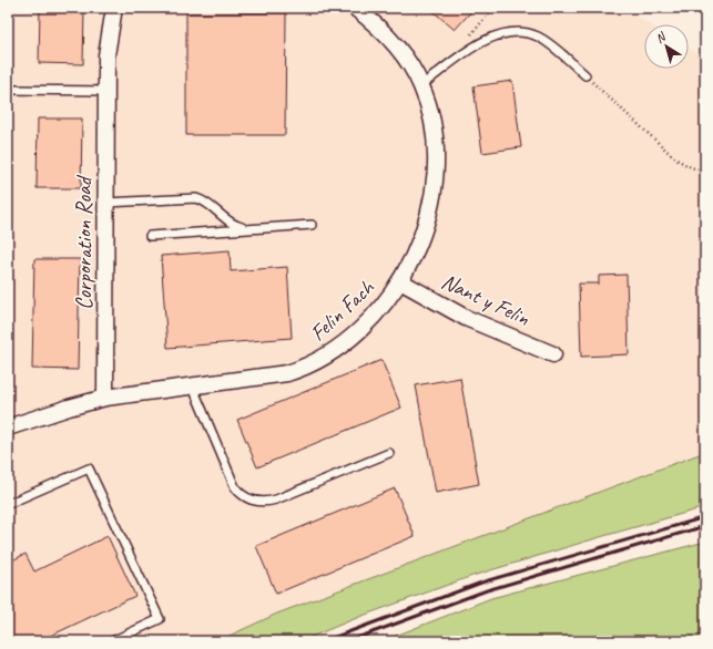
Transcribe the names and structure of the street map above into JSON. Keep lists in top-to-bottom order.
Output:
{
  "streets": {
    "street": ["Corporation Road", "Nant y Felin", "Felin Fach"]
  },
  "crossings": [
    ["Corporation Road", "Felin Fach"],
    ["Nant y Felin", "Felin Fach"]
  ],
  "north": "top left"
}
